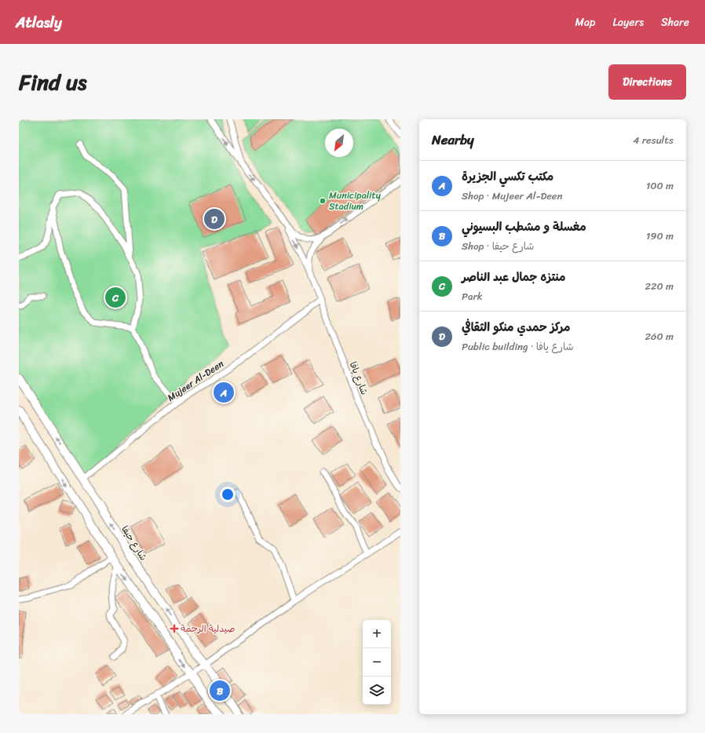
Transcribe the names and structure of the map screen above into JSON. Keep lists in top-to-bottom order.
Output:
{
  "streets": {
    "main road": ["شارع حيفا"],
    "street": ["شارع يافا", "Mujeer Al-Deen"]
  },
  "crossings": [
    ["شارع يافا", "Mujeer Al-Deen"],
    ["Mujeer Al-Deen", "شارع حيفا"]
  ],
  "places": {
    "other": ["Municipality Stadium"],
    "health": ["صيدلية الرحمة"]
  },
  "north": "bottom left",
  "page": {
    "header": "Atlasly",
    "nav": ["Map", "Layers", "Share"],
    "title": "Find us",
    "buttons": "Directions",
    "heading": ["Nearby", "4 results"],
    "list": [
      {
        "mark": "A",
        "name": "مكتب تكسي الجزيرة",
        "note": "Shop · Mujeer Al-Deen",
        "value": "100 m"
      },
      {
        "mark": "B",
        "name": "مغسلة و مشطب البسيوني",
        "note": "Shop · شارع حيفا",
        "value": "190 m"
      },
      {
        "mark": "C",
        "name": "منتزه جمال عبد الناصر",
        "note": "Park",
        "value": "220 m"
      },
      {
        "mark": "D",
        "name": "مركز حمدي منكو الثقافي",
        "note": "Public building · شارع يافا",
        "value": "260 m"
      }
    ],
    "pins": [
      "D",
      "C",
      "A",
      "B"
    ],
    "map_buttons": ["+", "−"]
  }
}
